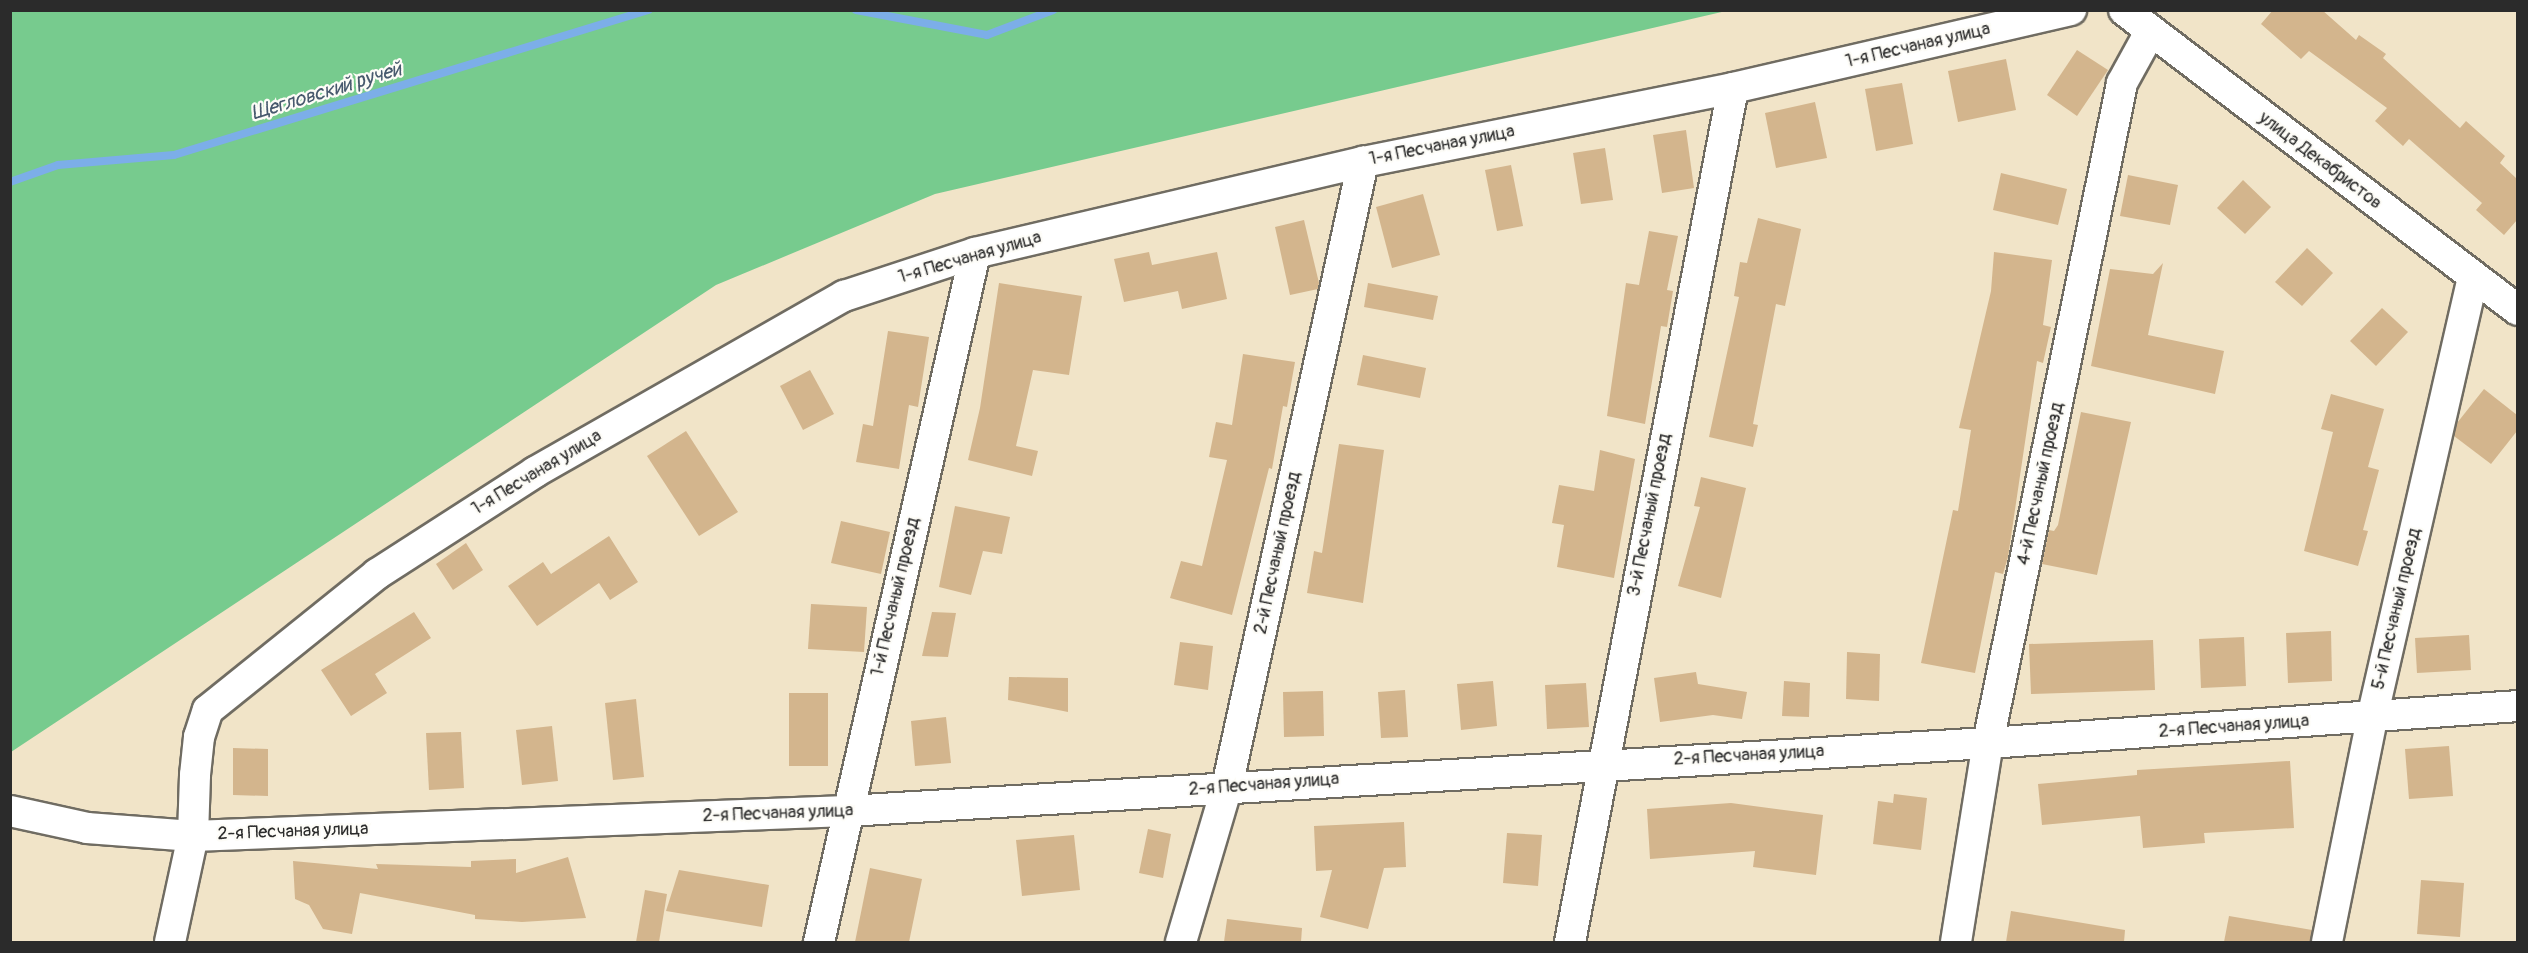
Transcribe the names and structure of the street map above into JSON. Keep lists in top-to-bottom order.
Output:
{
  "streets": {
    "street": [
      "1-я Песчаная улица",
      "улица Декабристов",
      "4-й Песчаный проезд",
      "3-й Песчаный проезд",
      "2-й Песчаный проезд",
      "1-й Песчаный проезд",
      "5-й Песчаный проезд",
      "2-я Песчаная улица"
    ]
  },
  "crossings": [
    ["1-я Песчаная улица", "3-й Песчаный проезд"],
    ["1-я Песчаная улица", "2-й Песчаный проезд"],
    ["1-я Песчаная улица", "1-й Песчаный проезд"],
    ["1-я Песчаная улица", "2-я Песчаная улица"],
    ["улица Декабристов", "4-й Песчаный проезд"],
    ["улица Декабристов", "5-й Песчаный проезд"],
    ["4-й Песчаный проезд", "2-я Песчаная улица"],
    ["3-й Песчаный проезд", "2-я Песчаная улица"],
    ["2-й Песчаный проезд", "2-я Песчаная улица"],
    ["1-й Песчаный проезд", "2-я Песчаная улица"],
    ["5-й Песчаный проезд", "2-я Песчаная улица"]
  ],
  "water": ["Щегловский ручей"]
}
